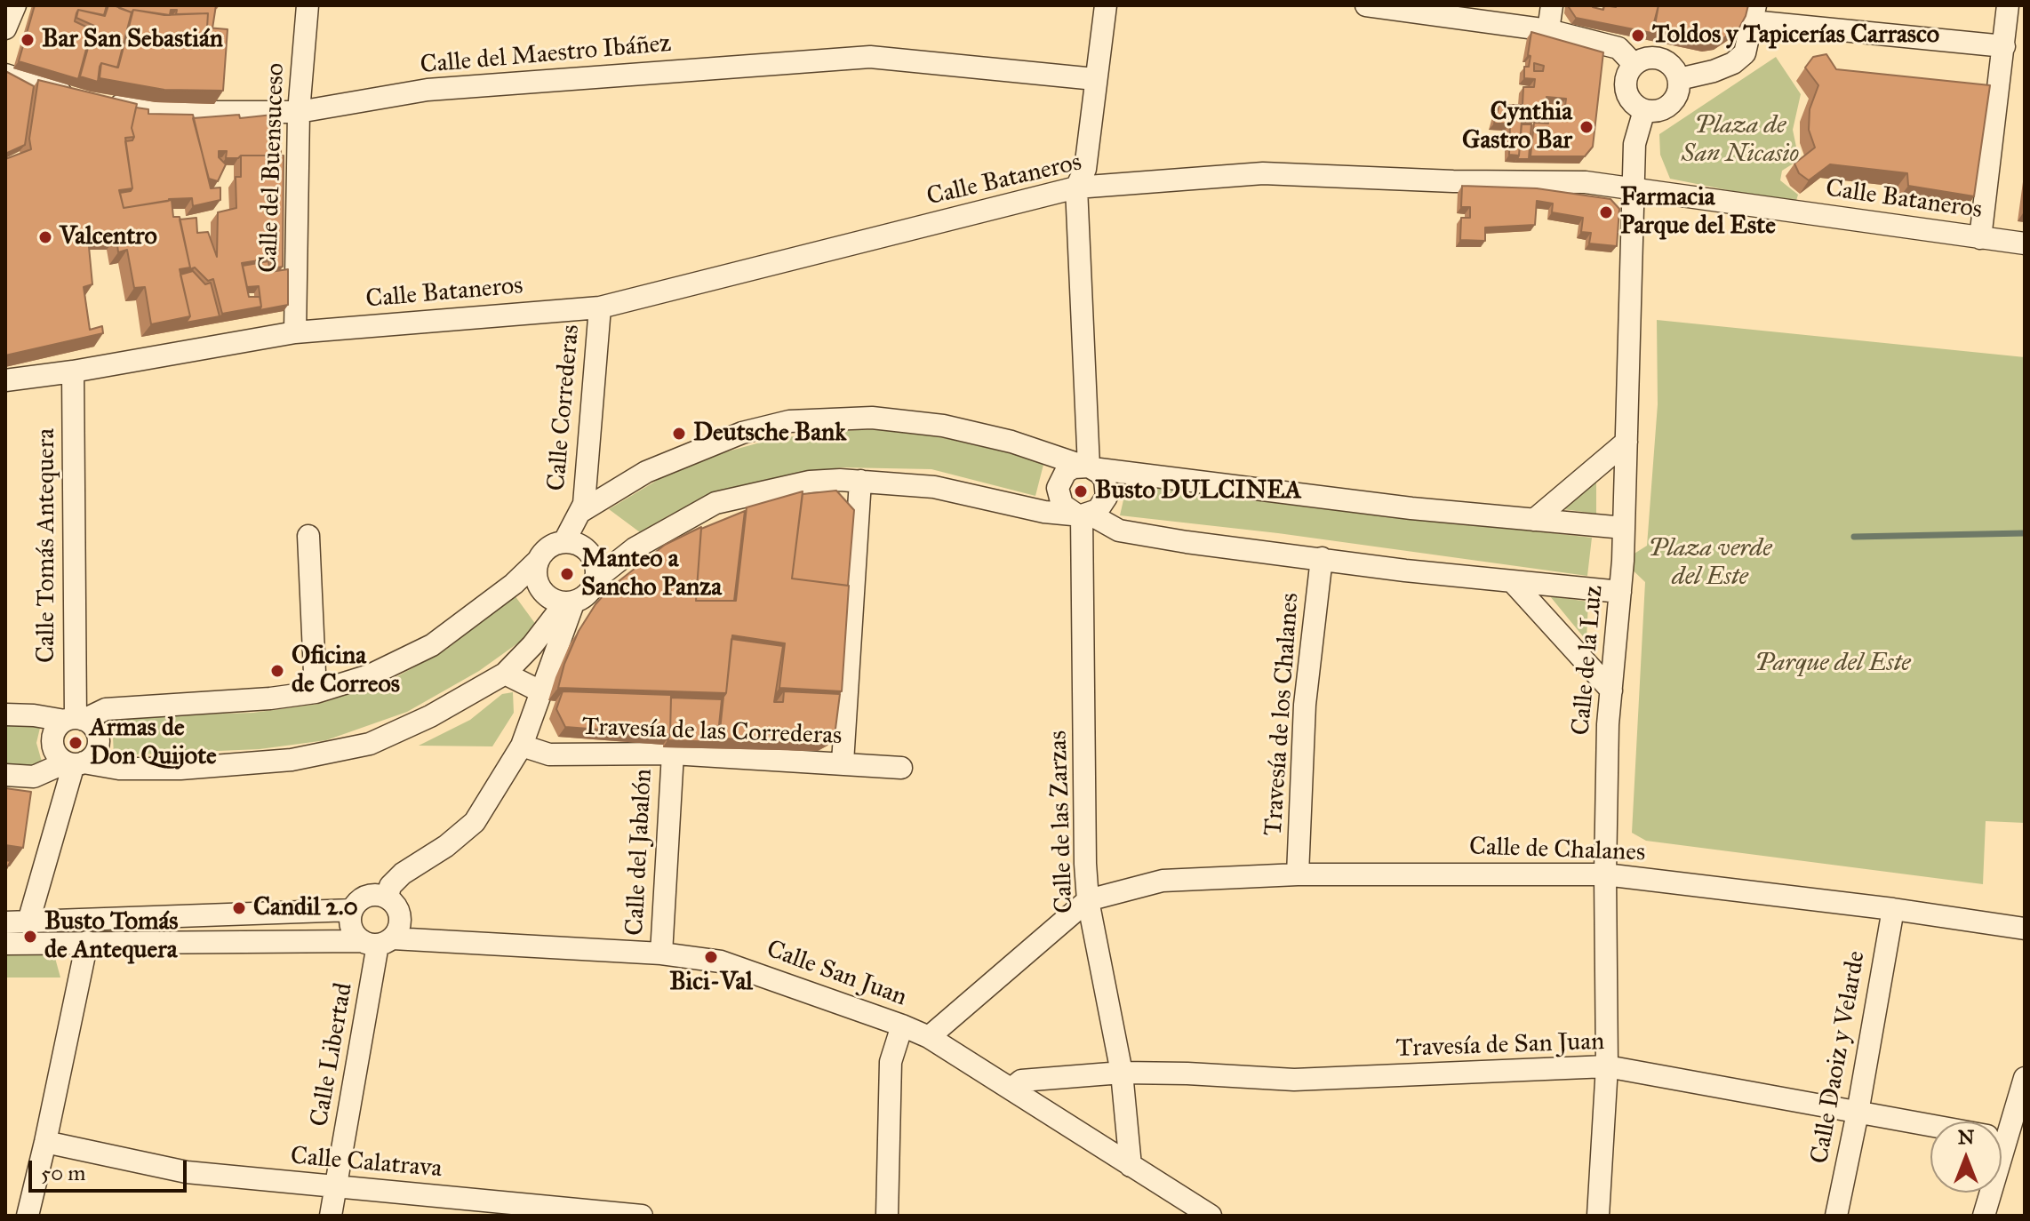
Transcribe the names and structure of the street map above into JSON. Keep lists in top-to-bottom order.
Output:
{
  "streets": {
    "street": [
      "Calle del Maestro Ibáñez",
      "Calle del Buensuceso",
      "Calle Bataneros",
      "Calle Correderas",
      "Calle Tomás Antequera",
      "Calle de la Luz",
      "Travesía de los Chalanes",
      "Travesía de las Correderas",
      "Calle de las Zarzas",
      "Calle de Chalanes",
      "Calle del Jabalón",
      "Calle San Juan",
      "Travesía de San Juan",
      "Calle Libertad",
      "Calle Daoiz y Velarde",
      "Calle Calatrava"
    ]
  },
  "crossings": [
    ["Calle del Maestro Ibáñez", "Calle del Buensuceso"],
    ["Calle del Buensuceso", "Calle Bataneros"],
    ["Calle Bataneros", "Calle Correderas"],
    ["Calle Bataneros", "Calle Tomás Antequera"],
    ["Calle Bataneros", "Calle de la Luz"],
    ["Calle de la Luz", "Calle de Chalanes"],
    ["Calle de la Luz", "Travesía de San Juan"],
    ["Travesía de los Chalanes", "Calle de Chalanes"],
    ["Travesía de las Correderas", "Calle del Jabalón"],
    ["Calle de las Zarzas", "Calle de Chalanes"],
    ["Calle de las Zarzas", "Calle San Juan"],
    ["Calle de las Zarzas", "Travesía de San Juan"],
    ["Calle de Chalanes", "Calle Daoiz y Velarde"],
    ["Calle del Jabalón", "Calle San Juan"],
    ["Calle San Juan", "Travesía de San Juan"],
    ["Calle San Juan", "Calle Libertad"],
    ["Travesía de San Juan", "Calle Daoiz y Velarde"],
    ["Calle Libertad", "Calle Calatrava"]
  ],
  "parks": ["Plaza de San Nicasio", "Plaza verde del Este", "Parque del Este"],
  "places": [
    "Toldos y Tapicerías Carrasco",
    "Bar San Sebastián",
    "Cynthia Gastro Bar",
    "Farmacia Parque del Este",
    "Valcentro",
    "Deutsche Bank",
    "Busto DULCINEA",
    "Manteo a Sancho Panza",
    "Oficina de Correos",
    "Armas de Don Quijote",
    "Candil 2.0",
    "Busto Tomás de Antequera",
    "Bici-Val"
  ],
  "scale_bar": "50 m",
  "north": "top"
}
